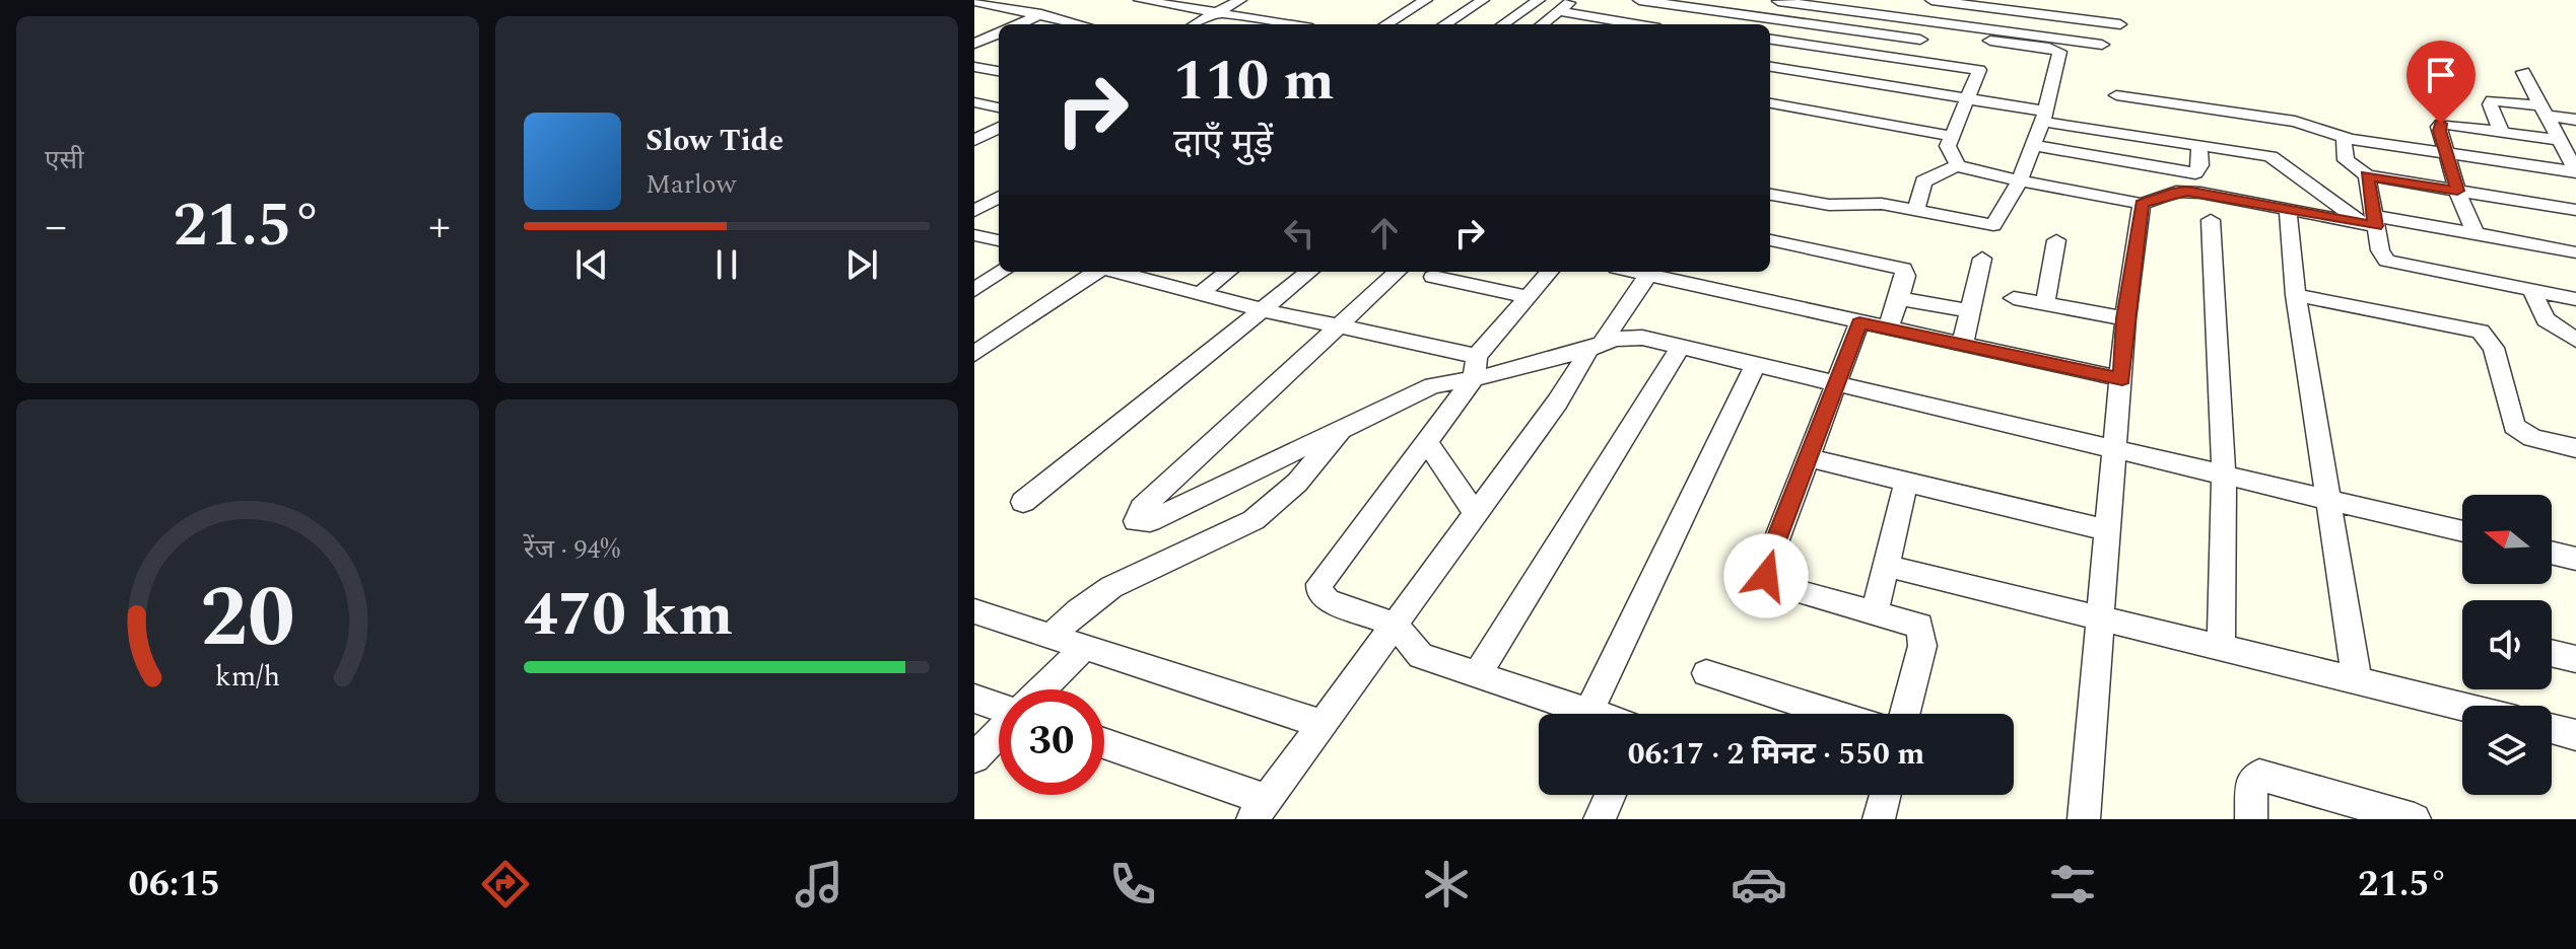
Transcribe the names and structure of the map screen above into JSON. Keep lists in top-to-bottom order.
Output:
{
  "north": "left",
  "page": {
    "tile": [
      "एसी",
      ["रेंज · 94%", "470 km"]
    ],
    "turn": ["110 m", "दाएँ मुड़ें"],
    "song": ["Slow Tide", "Marlow"],
    "heat": ["−", "21.5°", "+"],
    "limit": "30",
    "trip": "06:17 · 2 मिनट · 550 m",
    "tabs": ["06:15", "21.5°"],
    "gauge": ["20", "km/h"]
  }
}
